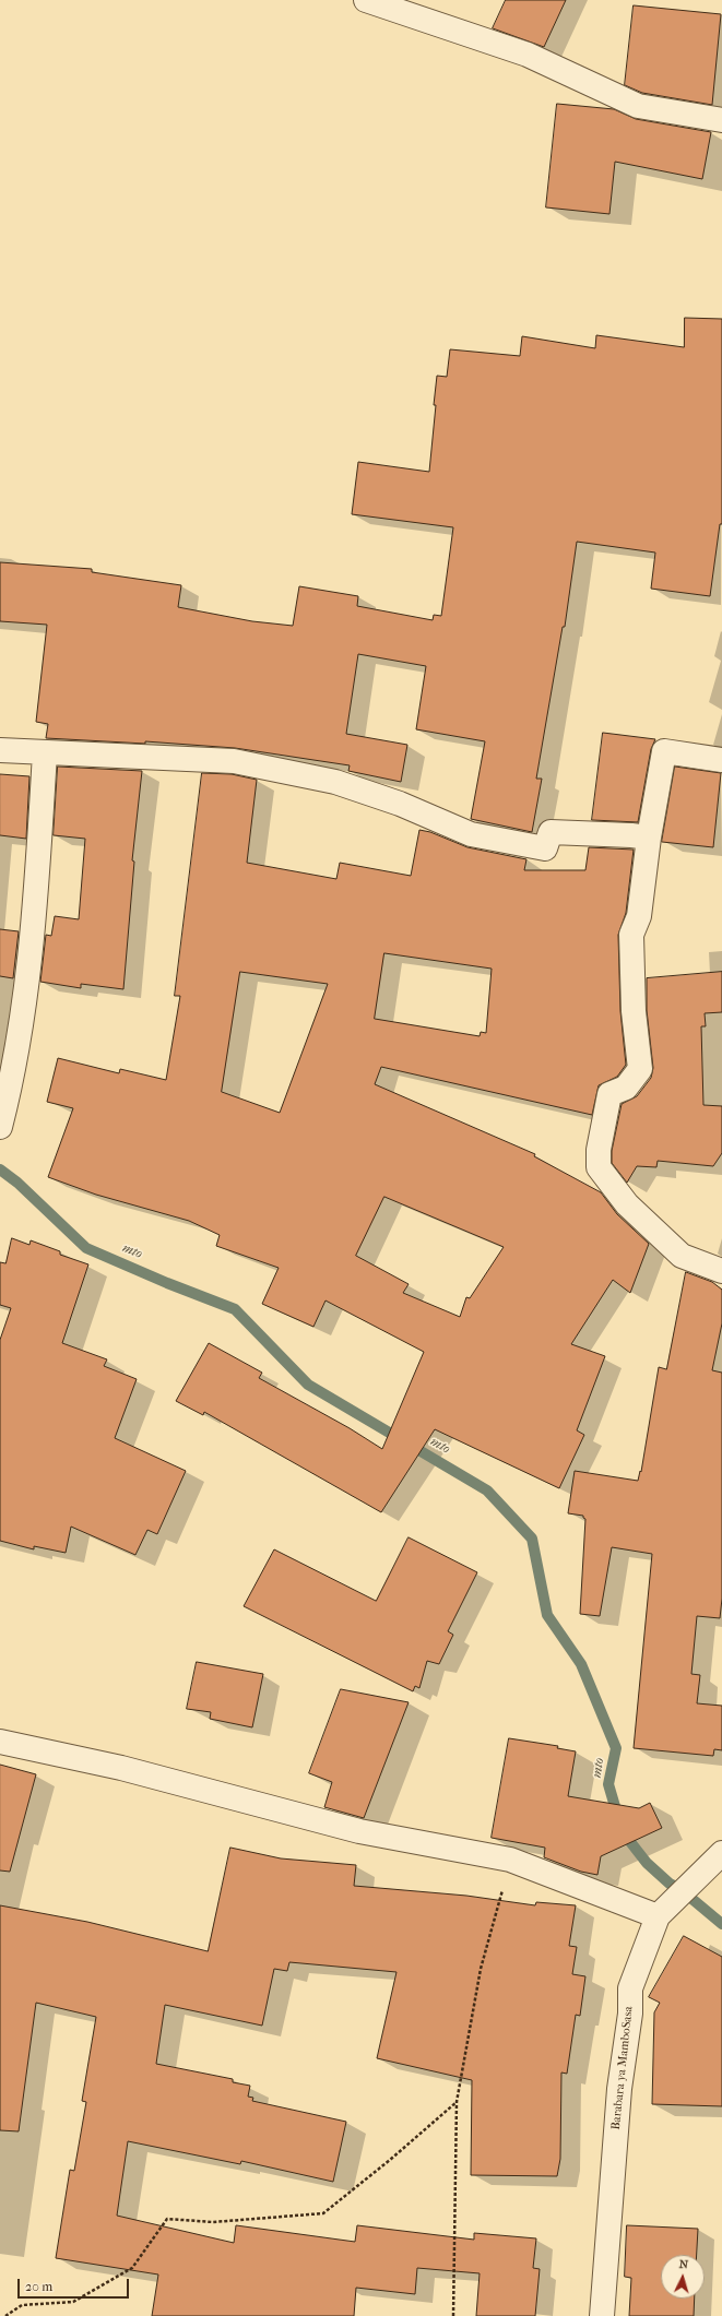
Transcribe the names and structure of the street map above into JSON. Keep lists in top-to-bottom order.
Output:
{
  "streets": {
    "street": ["Barabara ya MamboSasa"]
  },
  "water": ["mto"],
  "scale_bar": "20 m",
  "north": "top"
}
